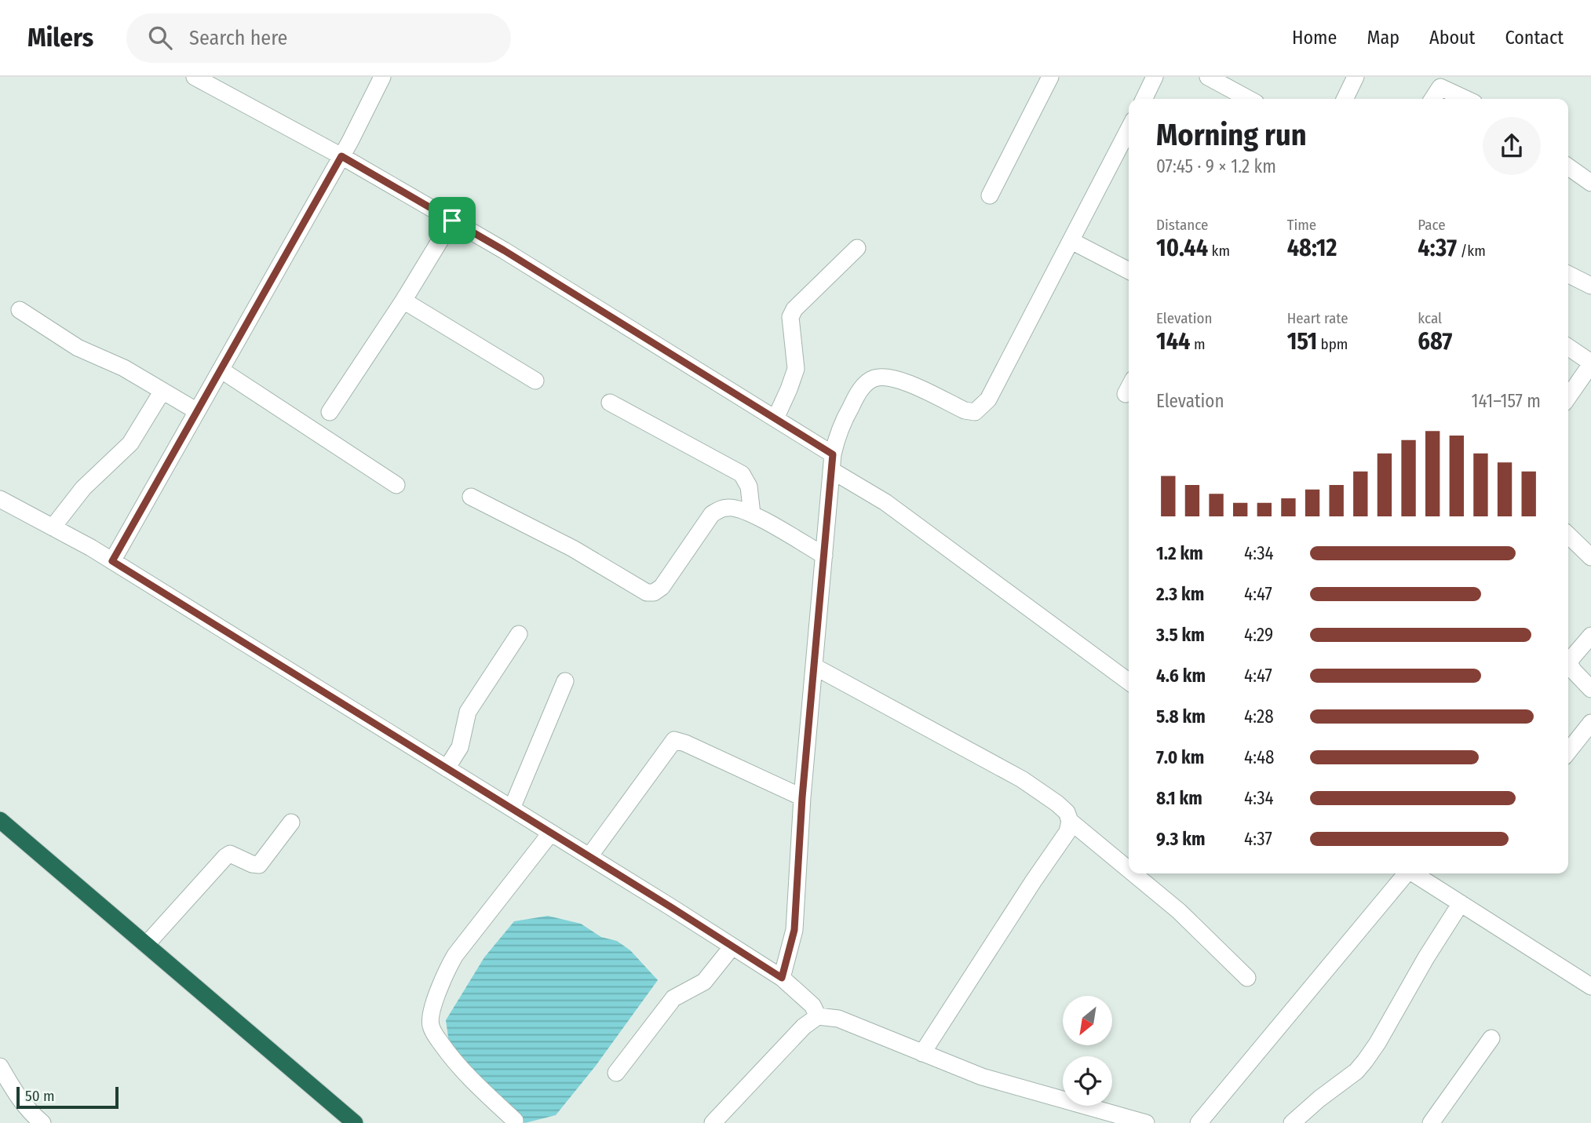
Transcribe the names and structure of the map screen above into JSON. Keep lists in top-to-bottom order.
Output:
{
  "scale_bar": "50 m",
  "north": "bottom left",
  "page": {
    "header": "Milers",
    "search": "Search here",
    "nav": [
      "Home",
      "Map",
      "About",
      "Contact"
    ],
    "heading": ["Morning run", "07:45 · 9 × 1.2 km"],
    "stats": [
      ["Distance", "10.44 km"],
      ["Time", "48:12"],
      ["Pace", "4:37 /km"],
      ["Elevation", "144 m"],
      ["Heart rate", "151 bpm"],
      ["kcal", "687"]
    ],
    "chart": ["Elevation", "141–157 m"],
    "list": [
      {
        "name": "1.2 km",
        "note": "4:34"
      },
      {
        "name": "2.3 km",
        "note": "4:47"
      },
      {
        "name": "3.5 km",
        "note": "4:29"
      },
      {
        "name": "4.6 km",
        "note": "4:47"
      },
      {
        "name": "5.8 km",
        "note": "4:28"
      },
      {
        "name": "7.0 km",
        "note": "4:48"
      },
      {
        "name": "8.1 km",
        "note": "4:34"
      },
      {
        "name": "9.3 km",
        "note": "4:37"
      }
    ],
    "scale": "50 m"
  }
}
